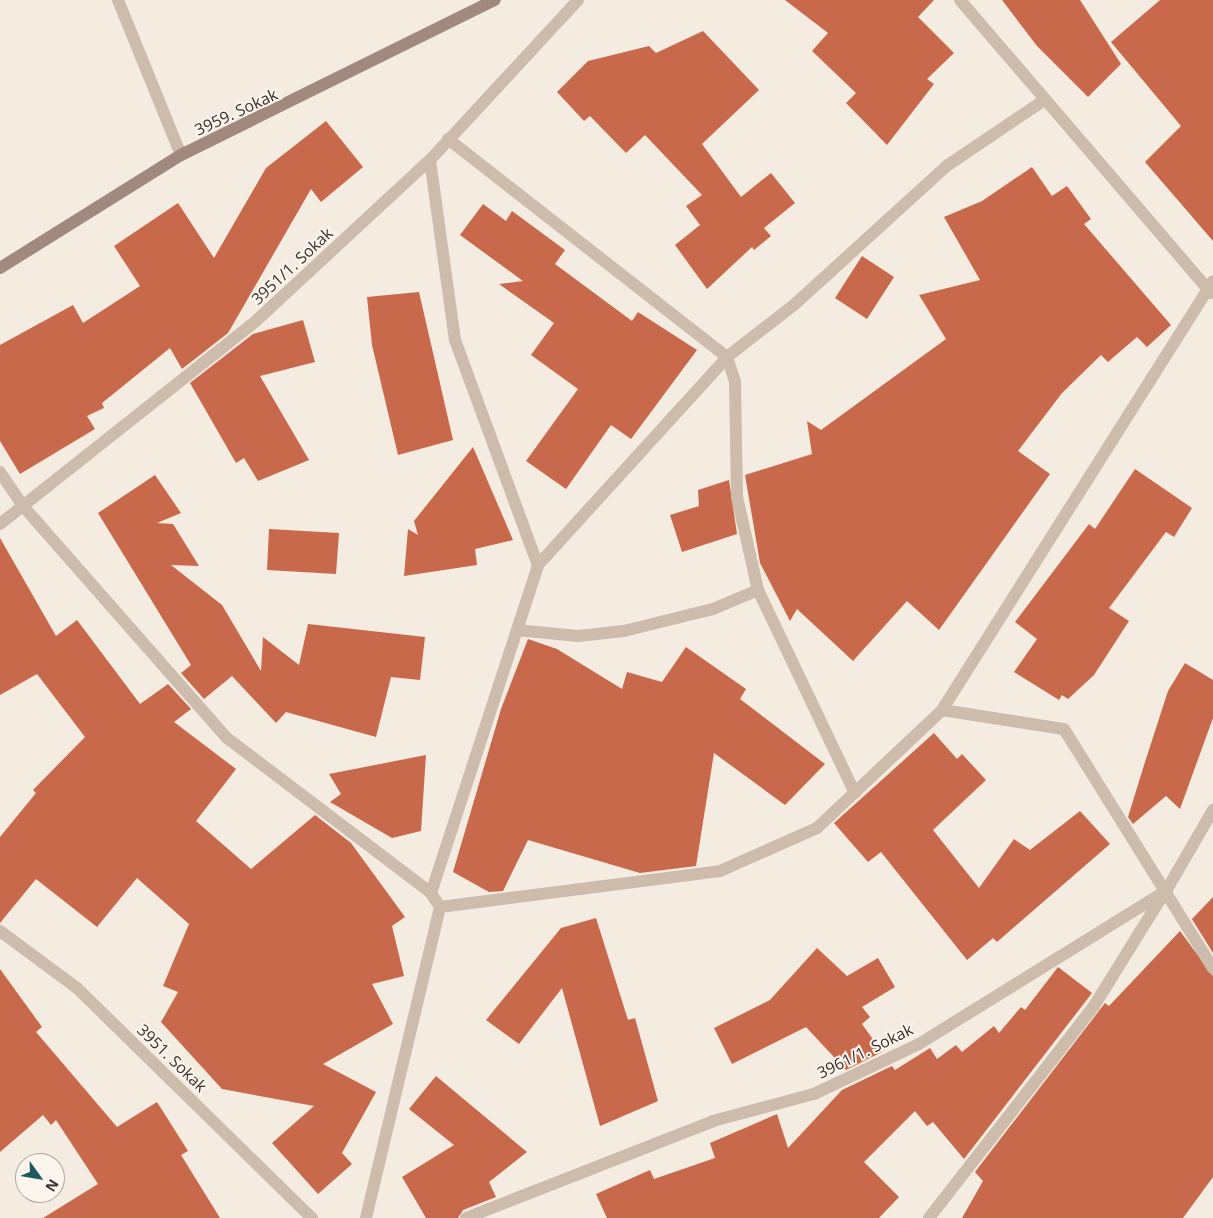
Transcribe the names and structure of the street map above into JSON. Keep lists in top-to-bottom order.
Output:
{
  "streets": {
    "street": [
      "3959. Sokak",
      "3951/1. Sokak",
      "3961/1. Sokak",
      "3951. Sokak"
    ]
  },
  "north": "bottom right"
}
